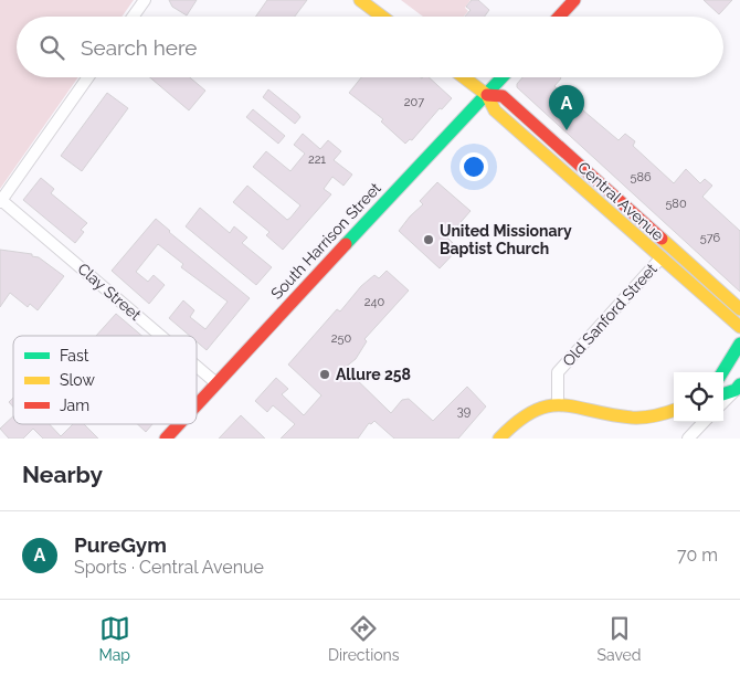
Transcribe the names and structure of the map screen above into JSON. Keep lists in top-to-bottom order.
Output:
{
  "streets": {
    "main road": ["Central Avenue", "South Harrison Street"],
    "street": ["Clay Street", "Old Sanford Street"]
  },
  "crossings": [
    ["Central Avenue", "South Harrison Street"],
    ["Central Avenue", "Old Sanford Street"],
    ["South Harrison Street", "Clay Street"]
  ],
  "places": ["United Missionary Baptist Church", "Allure 258"],
  "house_numbers": [
    "207",
    "221",
    "586",
    "580",
    "576",
    "240",
    "250",
    "39"
  ],
  "legend": ["Fast", "Slow", "Jam"],
  "page": {
    "search": "Search here",
    "pins": "A",
    "heading": "Nearby",
    "list": [
      {
        "mark": "A",
        "name": "PureGym",
        "note": "Sports · Central Avenue",
        "value": "70 m"
      }
    ],
    "nav": ["Map", "Directions", "Saved"]
  }
}
